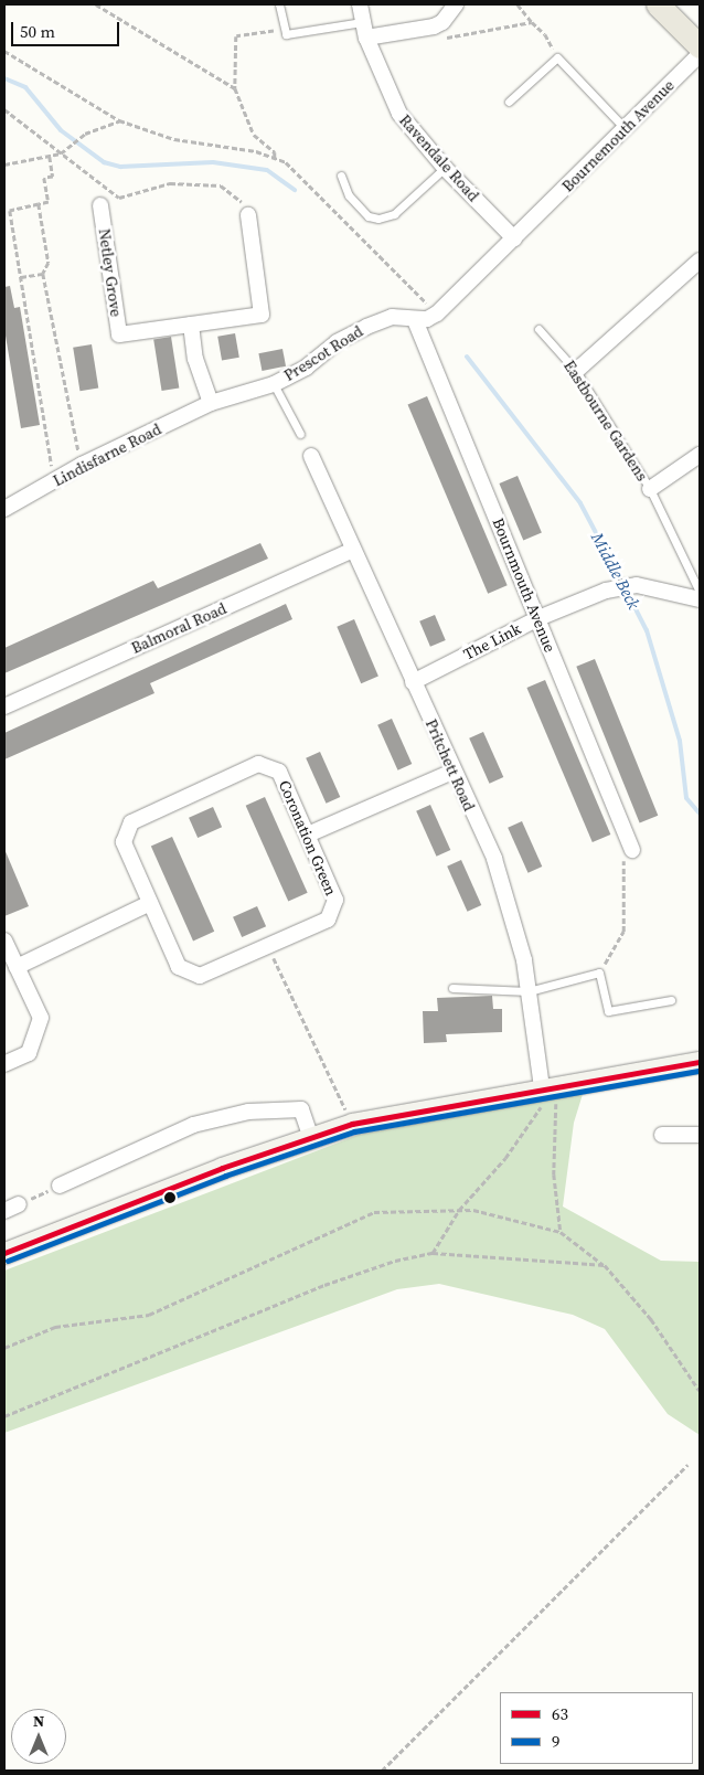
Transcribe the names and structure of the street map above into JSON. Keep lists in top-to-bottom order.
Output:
{
  "streets": {
    "street": [
      "Bournemouth Avenue",
      "Ravendale Road",
      "Netley Grove",
      "Prescot Road",
      "Lindisfarne Road",
      "Bournmouth Avenue",
      "Balmoral Road",
      "The Link",
      "Pritchett Road",
      "Coronation Green"
    ],
    "lane": ["Eastbourne Gardens"]
  },
  "crossings": [
    ["Bournemouth Avenue", "Ravendale Road"],
    ["Prescot Road", "Lindisfarne Road"],
    ["Prescot Road", "Bournmouth Avenue"],
    ["Bournmouth Avenue", "The Link"],
    ["Balmoral Road", "Pritchett Road"],
    ["The Link", "Pritchett Road"]
  ],
  "water": ["Middle Beck"],
  "lines": ["transit line 63", "transit line 9"],
  "legend": ["63", "9"],
  "scale_bar": "50 m",
  "north": "top"
}
